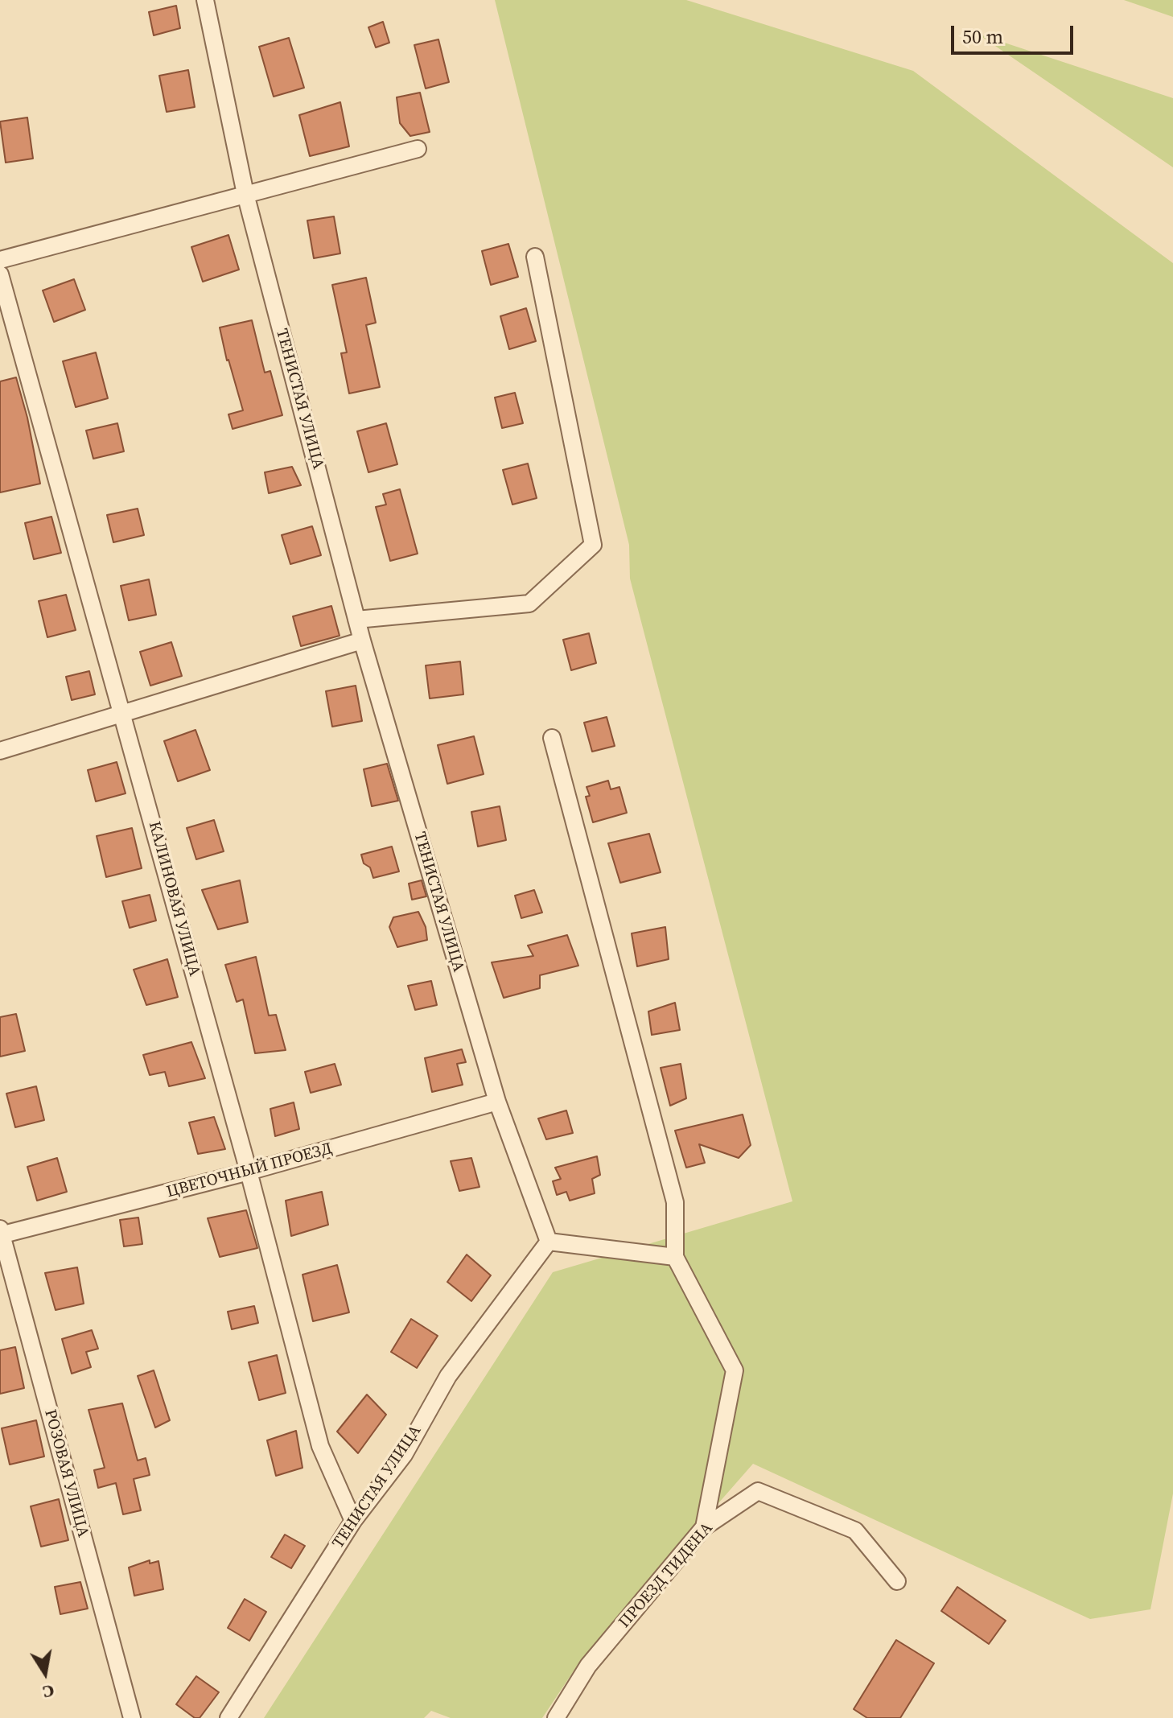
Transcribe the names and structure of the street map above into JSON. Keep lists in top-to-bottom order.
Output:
{
  "streets": {
    "street": [
      "ТЕНИСТАЯ УЛИЦА",
      "КАЛИНОВАЯ УЛИЦА",
      "ЦВЕТОЧНЫЙ ПРОЕЗД",
      "РОЗОВАЯ УЛИЦА",
      "ПРОЕЗД ТИДЕНА"
    ]
  },
  "crossings": [
    ["ТЕНИСТАЯ УЛИЦА", "КАЛИНОВАЯ УЛИЦА"],
    ["ТЕНИСТАЯ УЛИЦА", "ЦВЕТОЧНЫЙ ПРОЕЗД"],
    ["КАЛИНОВАЯ УЛИЦА", "ЦВЕТОЧНЫЙ ПРОЕЗД"],
    ["ЦВЕТОЧНЫЙ ПРОЕЗД", "РОЗОВАЯ УЛИЦА"]
  ],
  "scale_bar": "50 m",
  "north": "bottom"
}
